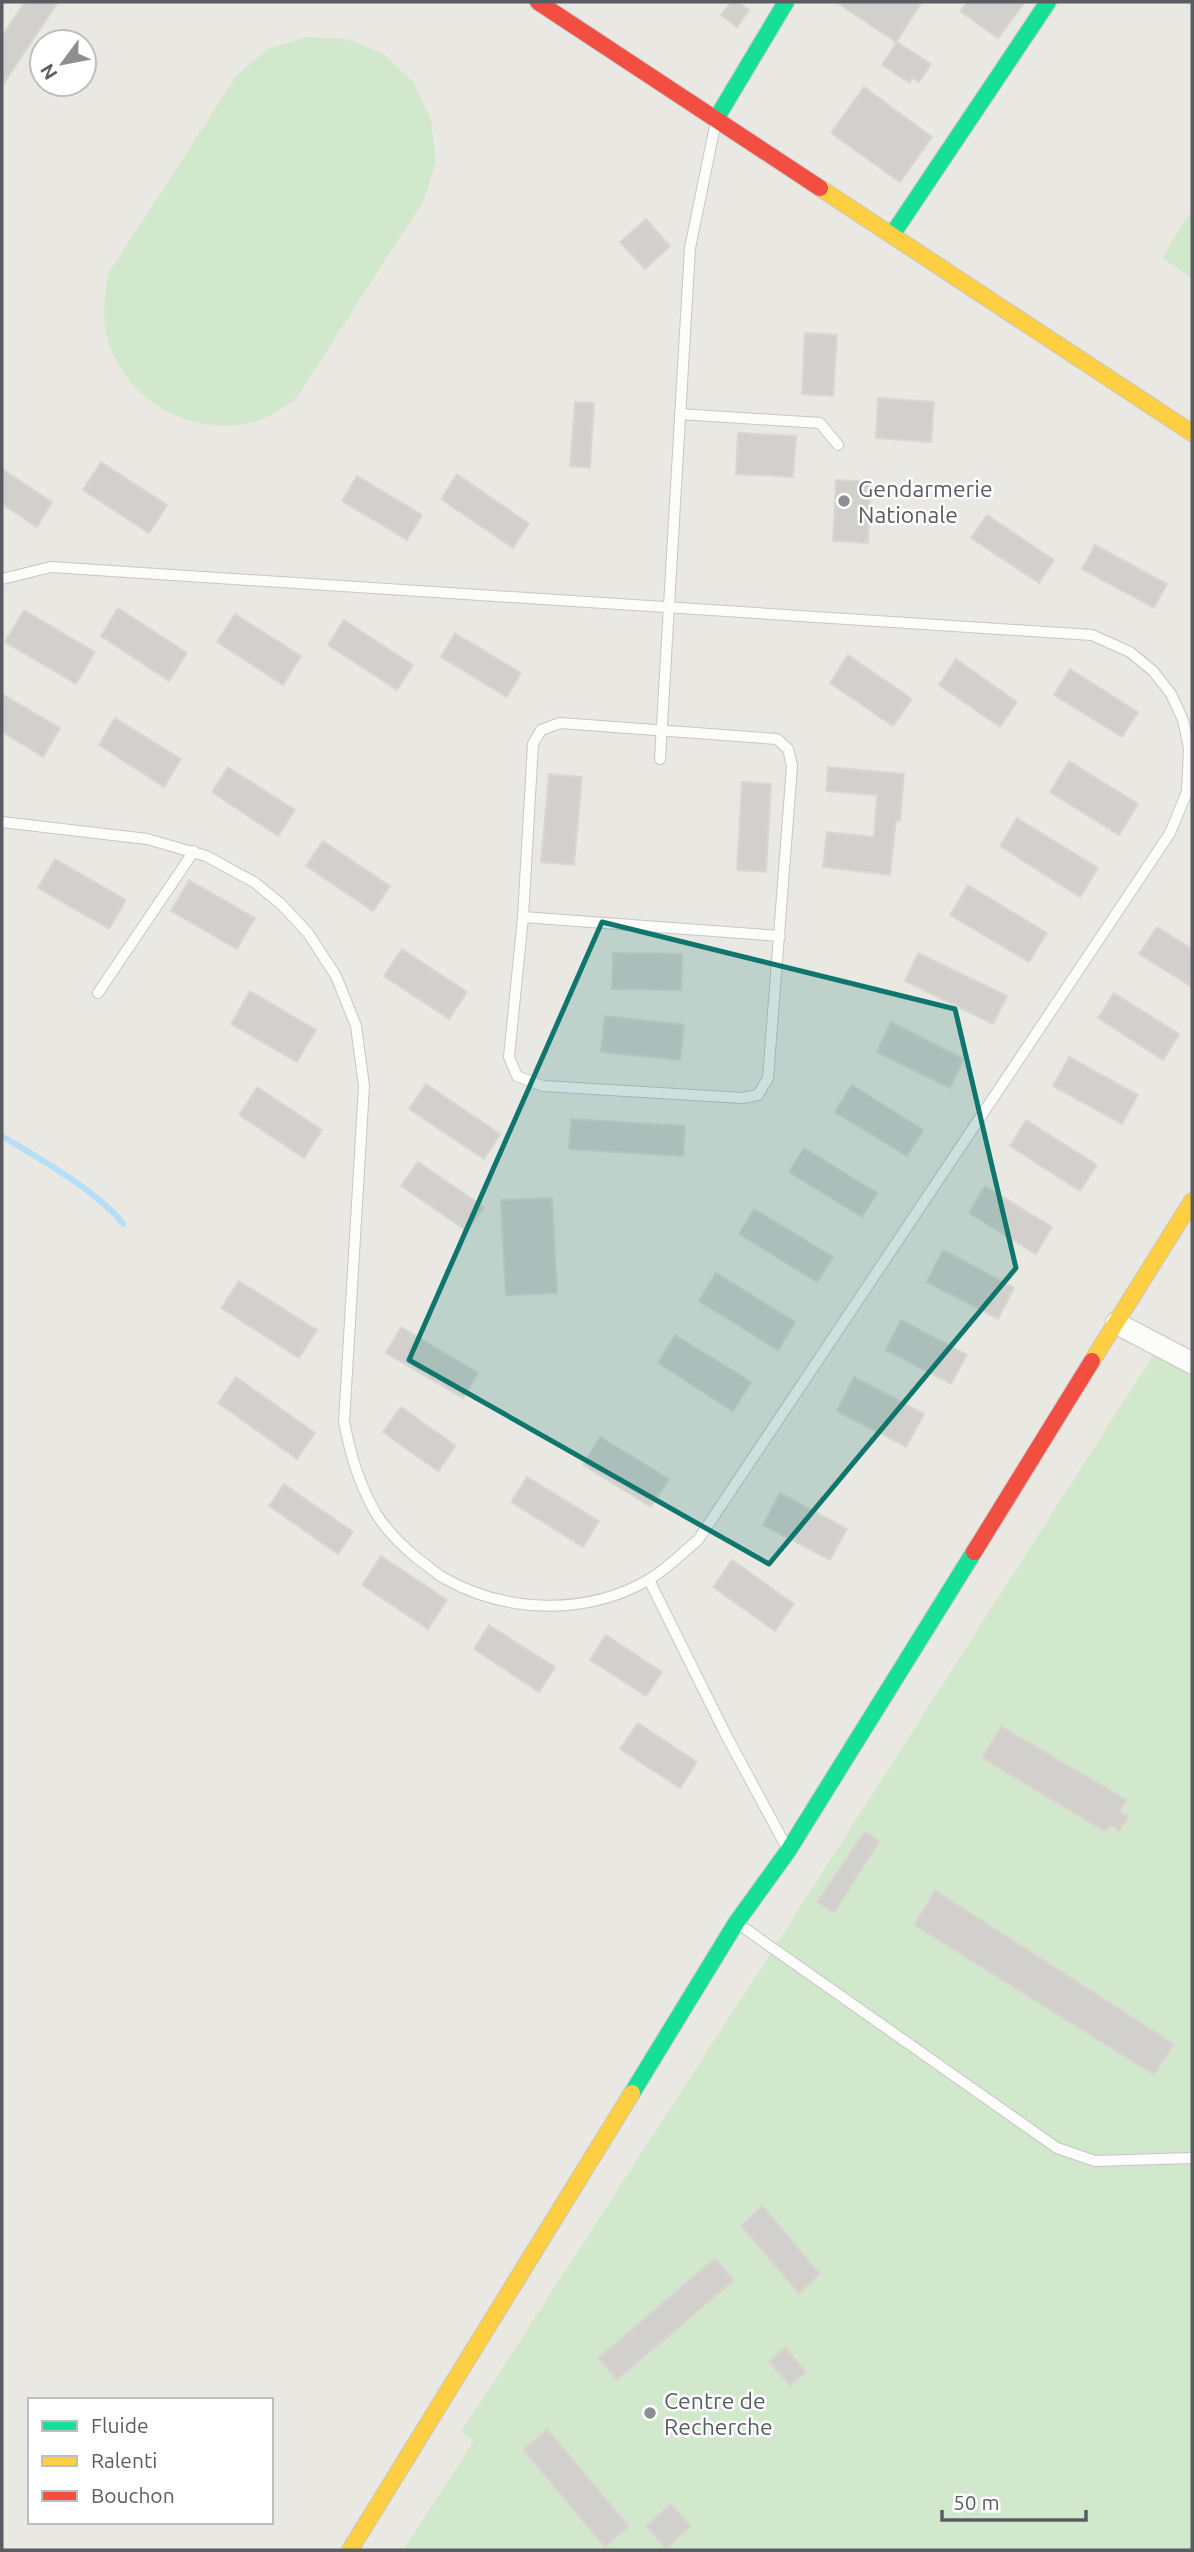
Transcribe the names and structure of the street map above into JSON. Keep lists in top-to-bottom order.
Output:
{
  "places": ["Gendarmerie Nationale", "Centre de Recherche"],
  "legend": ["Fluide", "Ralenti", "Bouchon"],
  "scale_bar": "50 m",
  "north": "bottom left"
}
